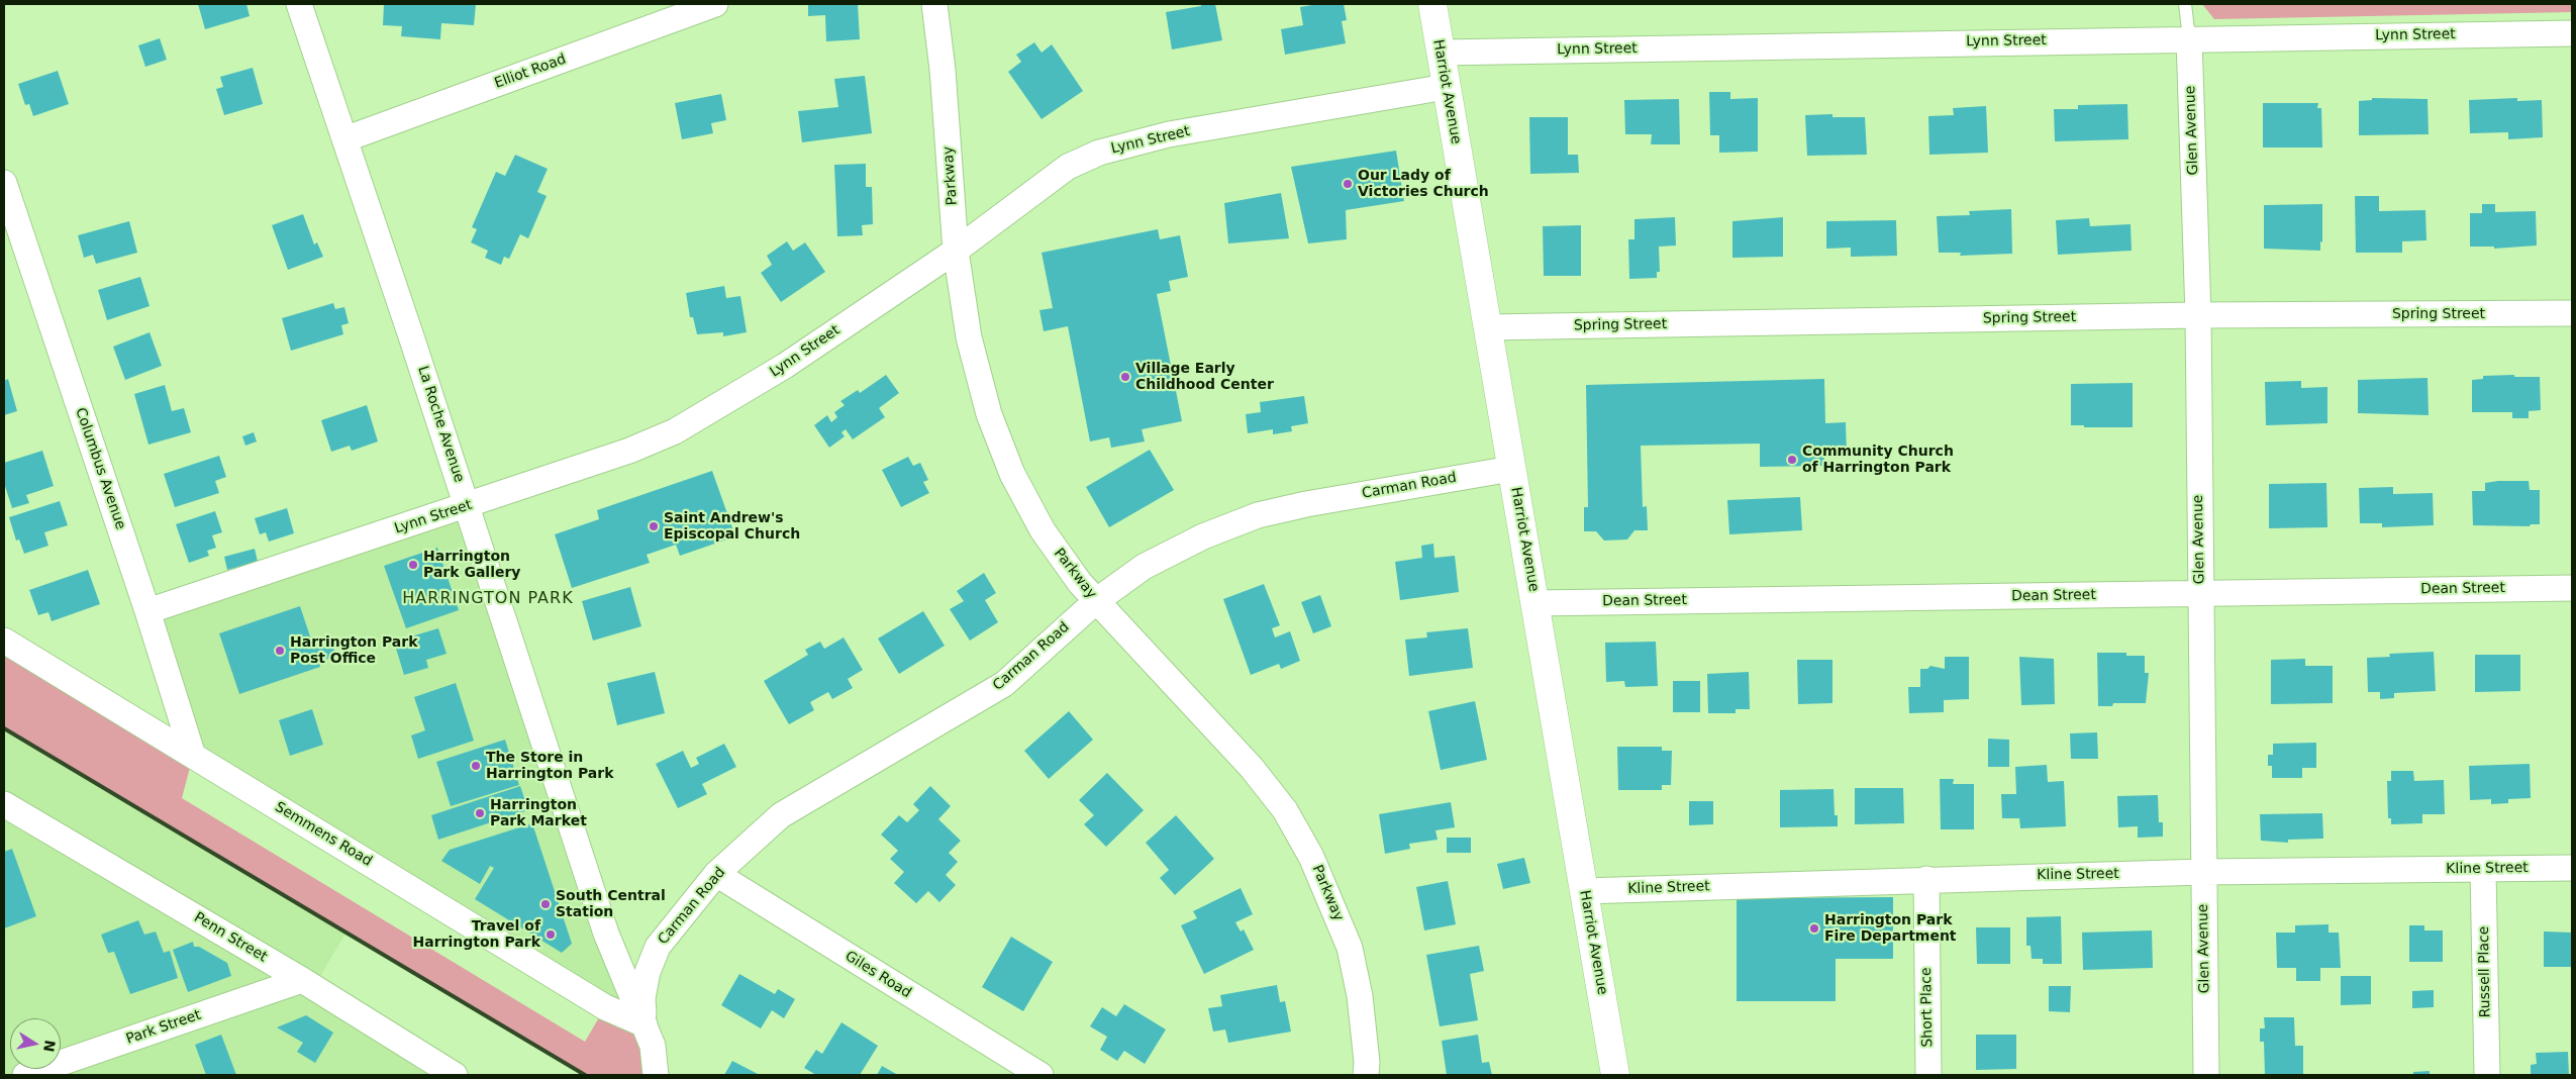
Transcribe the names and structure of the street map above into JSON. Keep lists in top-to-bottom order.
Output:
{
  "streets": {
    "street": [
      "Lynn Street",
      "Elliot Road",
      "Harriot Avenue",
      "Glen Avenue",
      "Parkway",
      "Spring Street",
      "La Roche Avenue",
      "Columbus Avenue",
      "Carman Road",
      "Dean Street",
      "Semmens Road",
      "Kline Street",
      "Penn Street",
      "Russell Place",
      "Giles Road",
      "Short Place",
      "Park Street"
    ]
  },
  "crossings": [
    ["Lynn Street", "Harriot Avenue"],
    ["Lynn Street", "Glen Avenue"],
    ["Lynn Street", "Parkway"],
    ["Lynn Street", "La Roche Avenue"],
    ["Lynn Street", "Columbus Avenue"],
    ["Elliot Road", "La Roche Avenue"],
    ["Harriot Avenue", "Spring Street"],
    ["Harriot Avenue", "Carman Road"],
    ["Harriot Avenue", "Dean Street"],
    ["Harriot Avenue", "Kline Street"],
    ["Glen Avenue", "Spring Street"],
    ["Glen Avenue", "Dean Street"],
    ["Glen Avenue", "Kline Street"],
    ["Parkway", "Carman Road"],
    ["La Roche Avenue", "Carman Road"],
    ["La Roche Avenue", "Semmens Road"],
    ["Columbus Avenue", "Semmens Road"],
    ["Carman Road", "Semmens Road"],
    ["Carman Road", "Giles Road"],
    ["Kline Street", "Russell Place"],
    ["Kline Street", "Short Place"],
    ["Penn Street", "Park Street"]
  ],
  "districts": ["HARRINGTON PARK"],
  "places": [
    "Our Lady of Victories Church",
    "Village Early Childhood Center",
    "Community Church of Harrington Park",
    "Saint Andrew's Episcopal Church",
    "Harrington Park Gallery",
    "Harrington Park Post Office",
    "The Store in Harrington Park",
    "Harrington Park Market",
    "South Central Station",
    "Harrington Park Fire Department",
    "Travel of Harrington Park"
  ],
  "north": "right"
}
